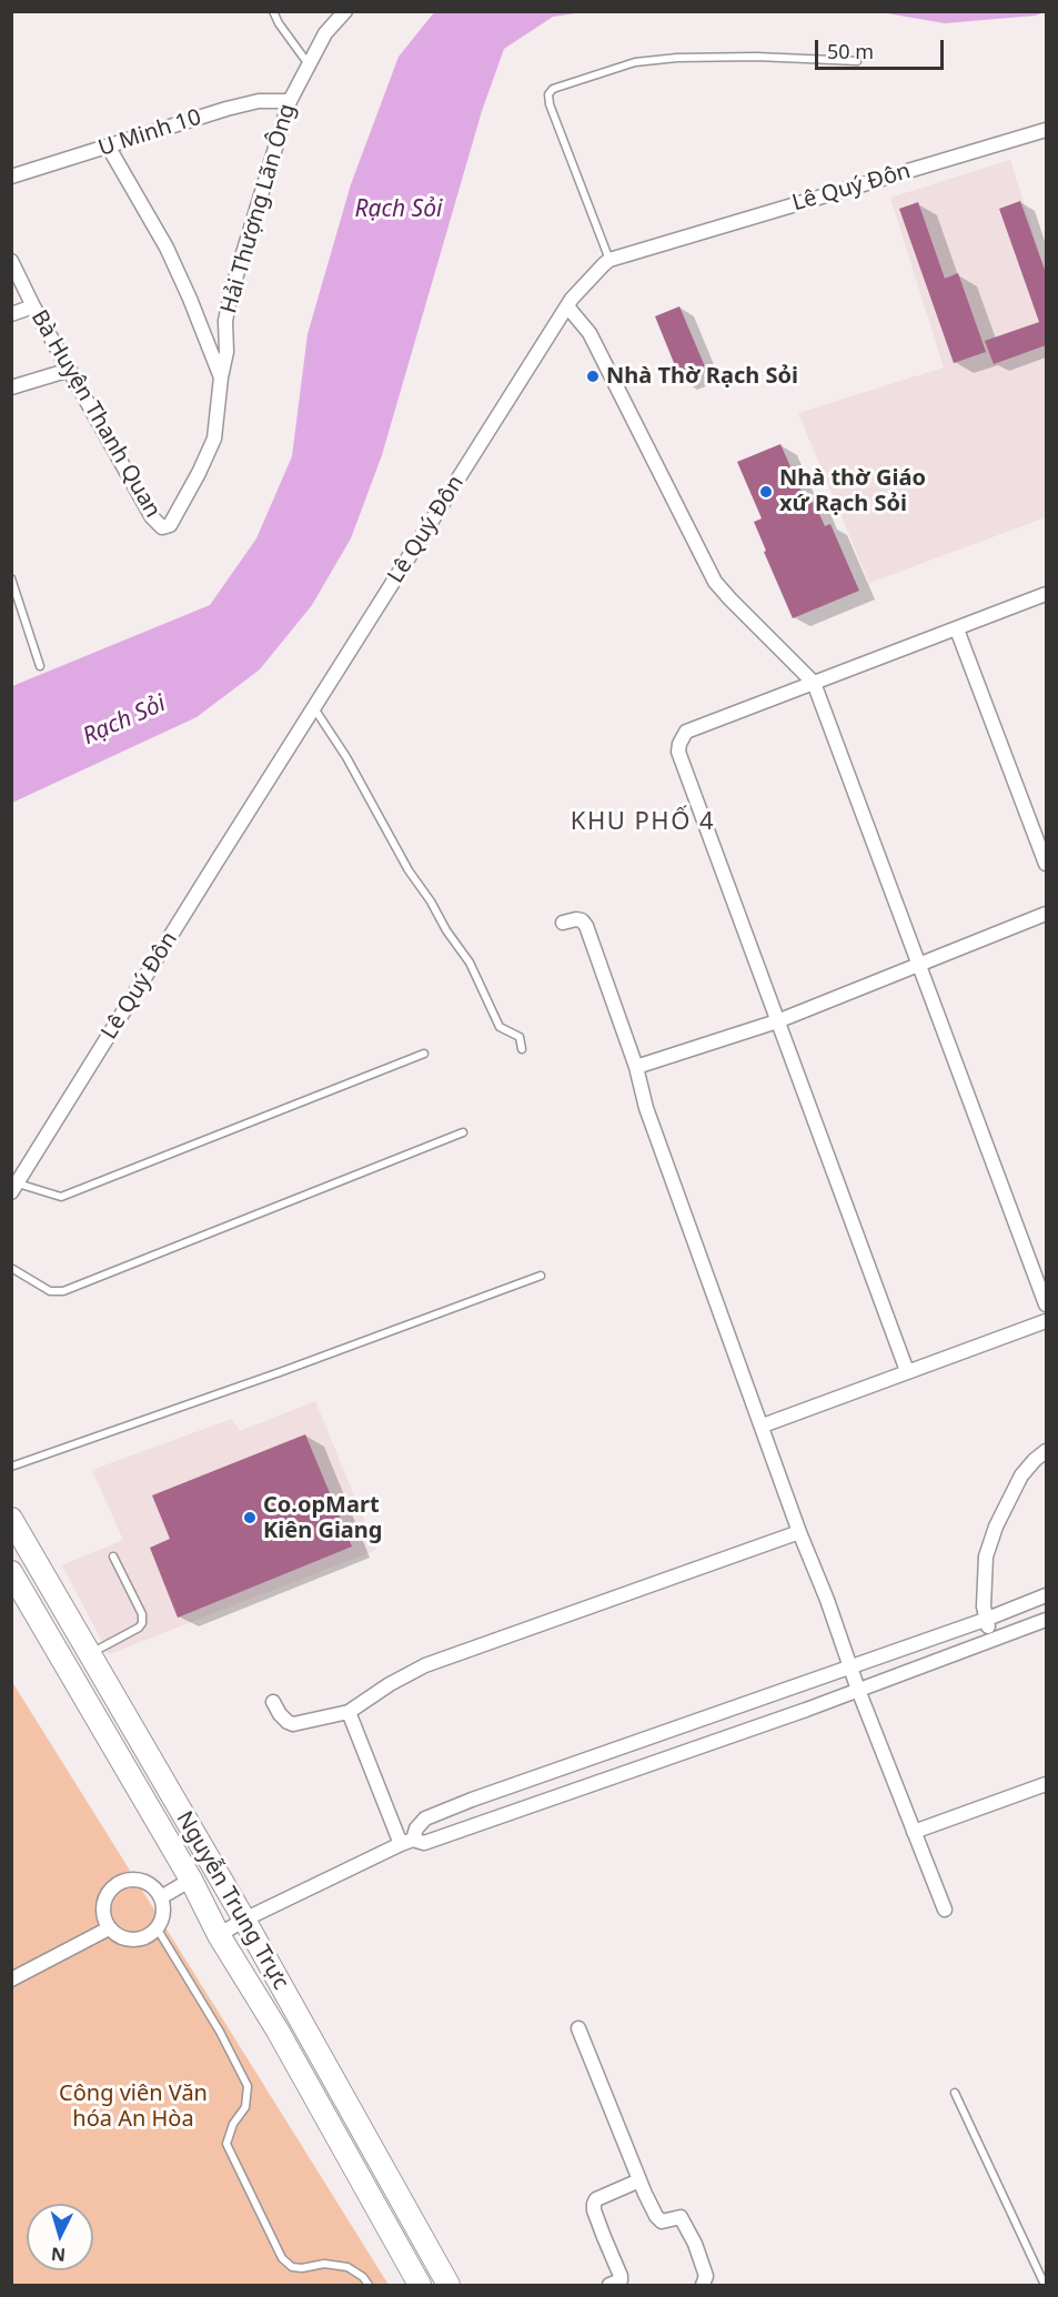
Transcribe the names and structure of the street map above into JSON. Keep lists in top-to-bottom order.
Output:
{
  "streets": {
    "main road": ["Nguyễn Trung Trực"],
    "street": [
      "U Minh 10",
      "Lê Quý Đôn",
      "Hải Thượng Lãn Ông",
      "Bà Huyện Thanh Quan"
    ]
  },
  "crossings": [
    ["U Minh 10", "Hải Thượng Lãn Ông"],
    ["Hải Thượng Lãn Ông", "Bà Huyện Thanh Quan"]
  ],
  "districts": ["KHU PHỐ 4"],
  "water": ["Rạch Sỏi"],
  "parks": ["Công viên Văn hóa An Hòa"],
  "places": ["Nhà Thờ Rạch Sỏi", "Nhà thờ Giáo xứ Rạch Sỏi", "Co.opMart Kiên Giang"],
  "scale_bar": "50 m",
  "north": "bottom"
}
